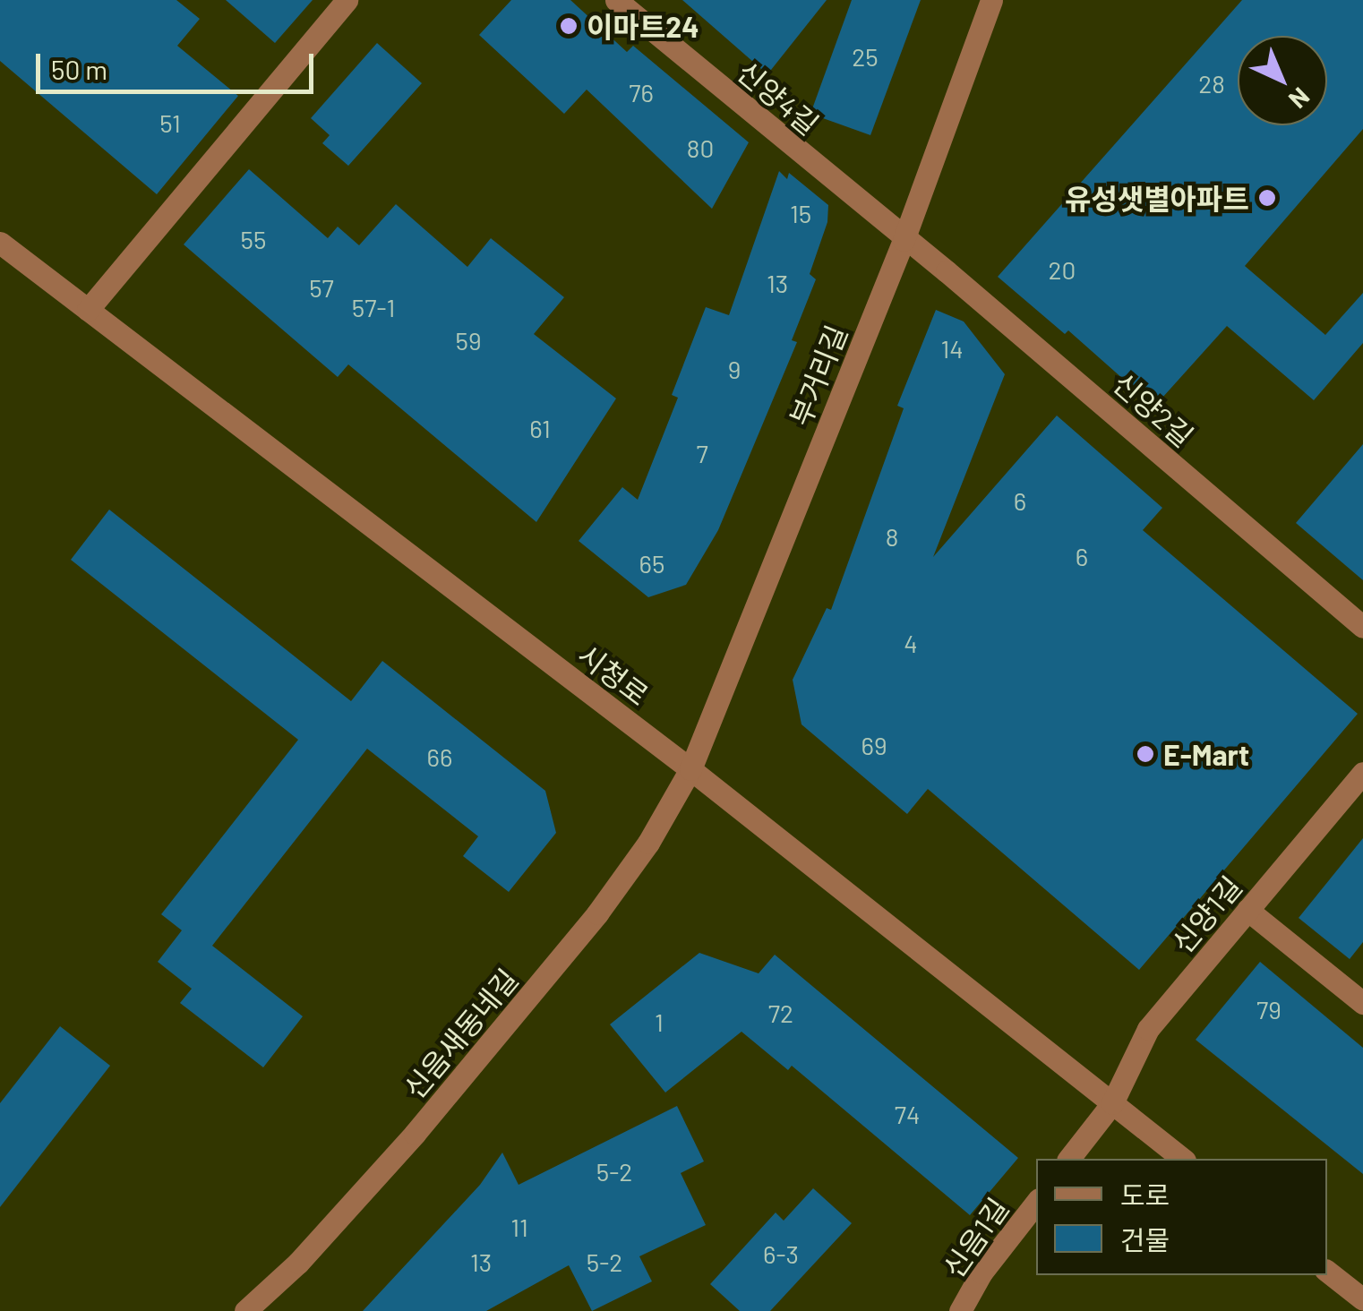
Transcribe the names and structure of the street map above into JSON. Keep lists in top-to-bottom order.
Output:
{
  "streets": {
    "street": [
      "신양4길",
      "부거리길",
      "신양2길",
      "시청로",
      "신양1길",
      "신음새동네길",
      "신음1길"
    ]
  },
  "crossings": [
    ["신양4길", "부거리길"],
    ["신양4길", "신양2길"],
    ["부거리길", "신양2길"],
    ["부거리길", "시청로"],
    ["부거리길", "신음새동네길"],
    ["시청로", "신양1길"],
    ["시청로", "신음새동네길"]
  ],
  "places": ["이마트24", "유성샛별아파트", "E-Mart"],
  "house_numbers": [
    "25",
    "28",
    "76",
    "51",
    "80",
    "15",
    "55",
    "20",
    "13",
    "57",
    "57-1",
    "59",
    "14",
    "9",
    "61",
    "7",
    "6",
    "8",
    "6",
    "65",
    "4",
    "69",
    "66",
    "79",
    "72",
    "1",
    "74",
    "5-2",
    "11",
    "6-3",
    "13",
    "5-2"
  ],
  "legend": ["도로", "건물"],
  "scale_bar": "50 m",
  "north": "bottom right"
}
